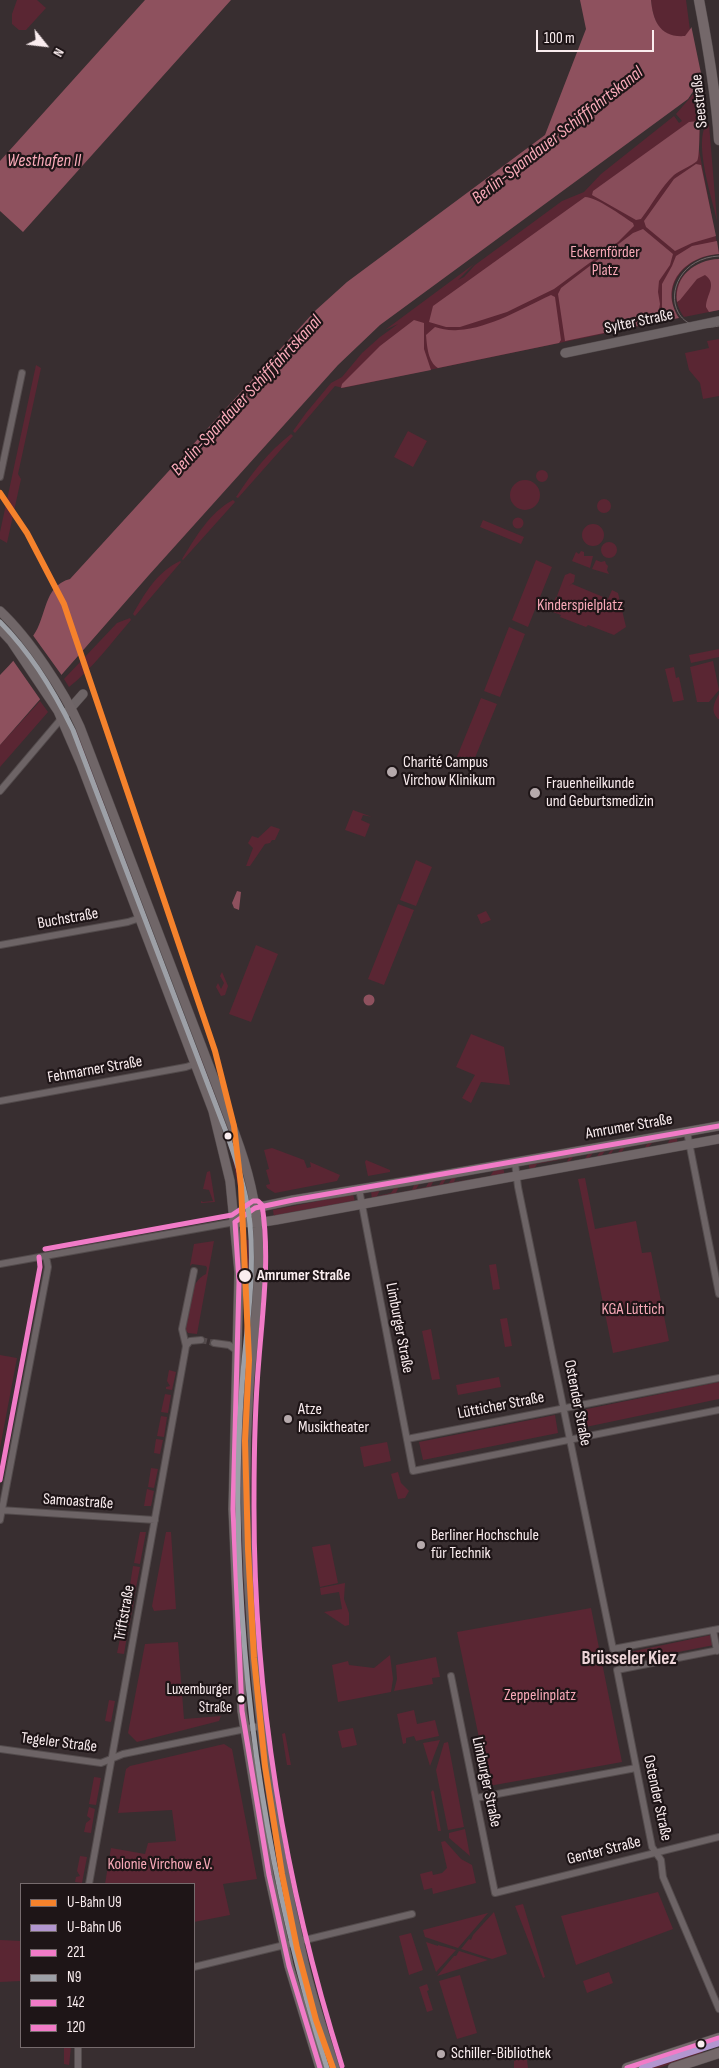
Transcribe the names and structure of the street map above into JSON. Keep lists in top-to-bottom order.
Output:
{
  "streets": {
    "main road": ["Seestraße", "Amrumer Straße"],
    "street": [
      "Sylter Straße",
      "Buchstraße",
      "Fehmarner Straße",
      "Limburger Straße",
      "Ostender Straße",
      "Lütticher Straße",
      "Samoastraße",
      "Triftstraße",
      "Tegeler Straße",
      "Genter Straße"
    ]
  },
  "crossings": [
    ["Amrumer Straße", "Limburger Straße"],
    ["Amrumer Straße", "Ostender Straße"],
    ["Limburger Straße", "Ostender Straße"],
    ["Limburger Straße", "Lütticher Straße"],
    ["Limburger Straße", "Genter Straße"],
    ["Ostender Straße", "Lütticher Straße"],
    ["Ostender Straße", "Genter Straße"],
    ["Samoastraße", "Triftstraße"],
    ["Triftstraße", "Tegeler Straße"]
  ],
  "districts": ["Brüsseler Kiez"],
  "water": ["Berlin-Spandauer Schifffahrtskanal", "Westhafen II"],
  "parks": [
    "Eckernförder Platz",
    "Kinderspielplatz",
    "KGA Lüttich",
    "Zeppelinplatz",
    "Kolonie Virchow e.V."
  ],
  "places": [
    "Charité Campus Virchow Klinikum",
    "Frauenheilkunde und Geburtsmedizin",
    "Amrumer Straße",
    "Atze Musiktheater",
    "Berliner Hochschule für Technik",
    "Luxemburger Straße",
    "Schiller-Bibliothek"
  ],
  "lines": [
    "metro line U9",
    "transit line N9",
    "transit line 221",
    "transit line 142",
    "transit line 120",
    "metro line U6"
  ],
  "legend": [
    "U-Bahn U9",
    "U-Bahn U6",
    "221",
    "N9",
    "142",
    "120"
  ],
  "scale_bar": "100 m",
  "north": "bottom right"
}
